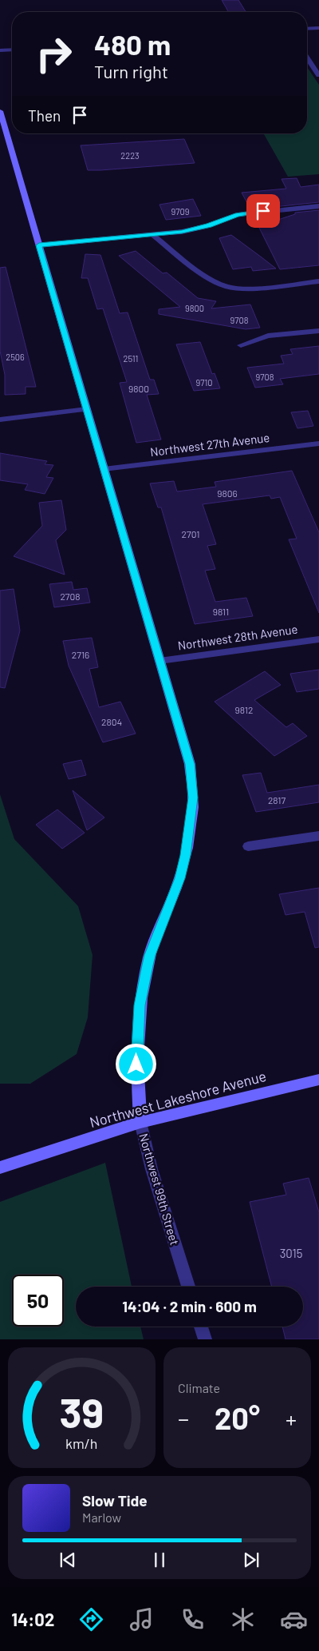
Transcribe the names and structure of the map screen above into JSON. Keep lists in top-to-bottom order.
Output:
{
  "streets": {
    "main road": ["Northwest Lakeshore Avenue", "Northwest 99th Street"],
    "street": ["Northwest 27th Avenue", "Northwest 28th Avenue"]
  },
  "crossings": [
    ["Northwest 27th Avenue", "Northwest 99th Street"],
    ["Northwest 28th Avenue", "Northwest 99th Street"],
    ["Northwest Lakeshore Avenue", "Northwest 99th Street"]
  ],
  "house_numbers": [
    "2223",
    "9709",
    "9800",
    "9708",
    "2506",
    "2511",
    "9708",
    "9710",
    "9800",
    "9806",
    "2701",
    "2708",
    "9811",
    "2716",
    "9812",
    "2804",
    "2817",
    "3015"
  ],
  "page": {
    "turn": ["480 m", "Turn right"],
    "then": "Then",
    "limit": "50",
    "trip": "14:04 · 2 min · 600 m",
    "tile": "Climate",
    "heat": ["−", "20°", "+"],
    "song": ["Slow Tide", "Marlow"],
    "tabs": "14:02",
    "gauge": ["39", "km/h"]
  }
}
